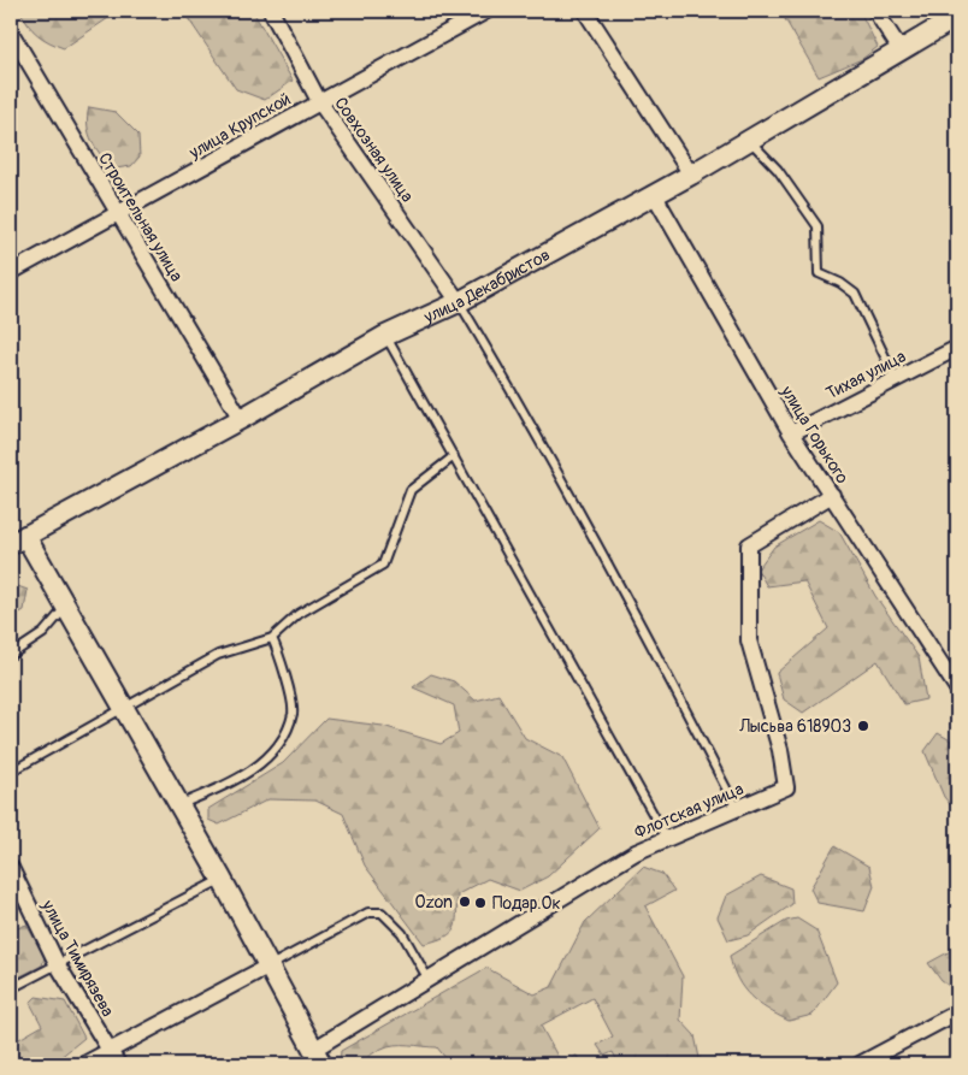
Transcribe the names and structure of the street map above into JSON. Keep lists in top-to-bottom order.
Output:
{
  "streets": {
    "street": [
      "улица Крупской",
      "Совхозная улица",
      "Строительная улица",
      "улица Декабристов",
      "Тихая улица",
      "улица Горького",
      "Флотская улица",
      "улица Тимирязева"
    ]
  },
  "crossings": [
    ["улица Крупской", "Совхозная улица"],
    ["улица Крупской", "Строительная улица"],
    ["Совхозная улица", "улица Декабристов"],
    ["Строительная улица", "улица Декабристов"],
    ["улица Декабристов", "улица Горького"],
    ["Тихая улица", "улица Горького"],
    ["улица Горького", "Флотская улица"]
  ],
  "places": ["Лысьва 618903", "Ozon", "Подар.Ок"]
}
